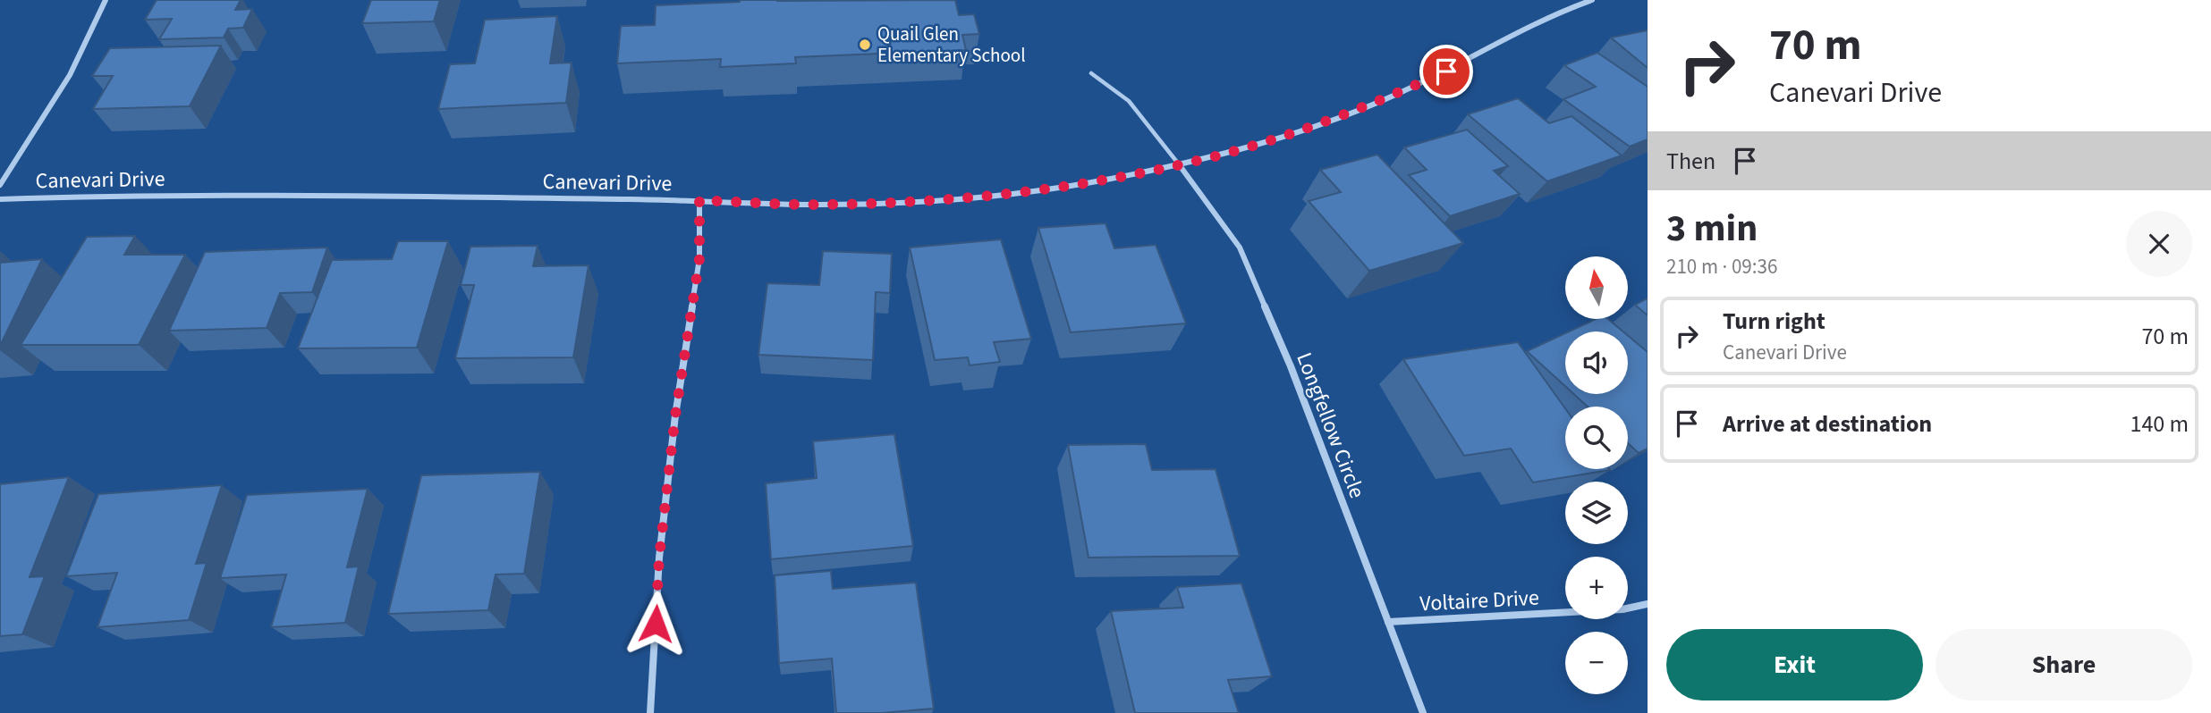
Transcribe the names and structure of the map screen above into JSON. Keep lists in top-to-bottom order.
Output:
{
  "streets": {
    "street": ["Canevari Drive", "Longfellow Circle", "Voltaire Drive"]
  },
  "crossings": [
    ["Canevari Drive", "Longfellow Circle"],
    ["Longfellow Circle", "Voltaire Drive"]
  ],
  "places": ["Quail Glen Elementary School"],
  "north": "top",
  "page": {
    "turn": ["70 m", "Canevari Drive"],
    "then": "Then",
    "heading": ["3 min", "210 m · 09:36"],
    "map_buttons": ["+", "−"],
    "list": [
      {
        "name": "Turn right",
        "note": "Canevari Drive",
        "value": "70 m"
      },
      {
        "name": "Arrive at destination",
        "value": "140 m"
      }
    ],
    "buttons": ["Exit", "Share"]
  }
}
